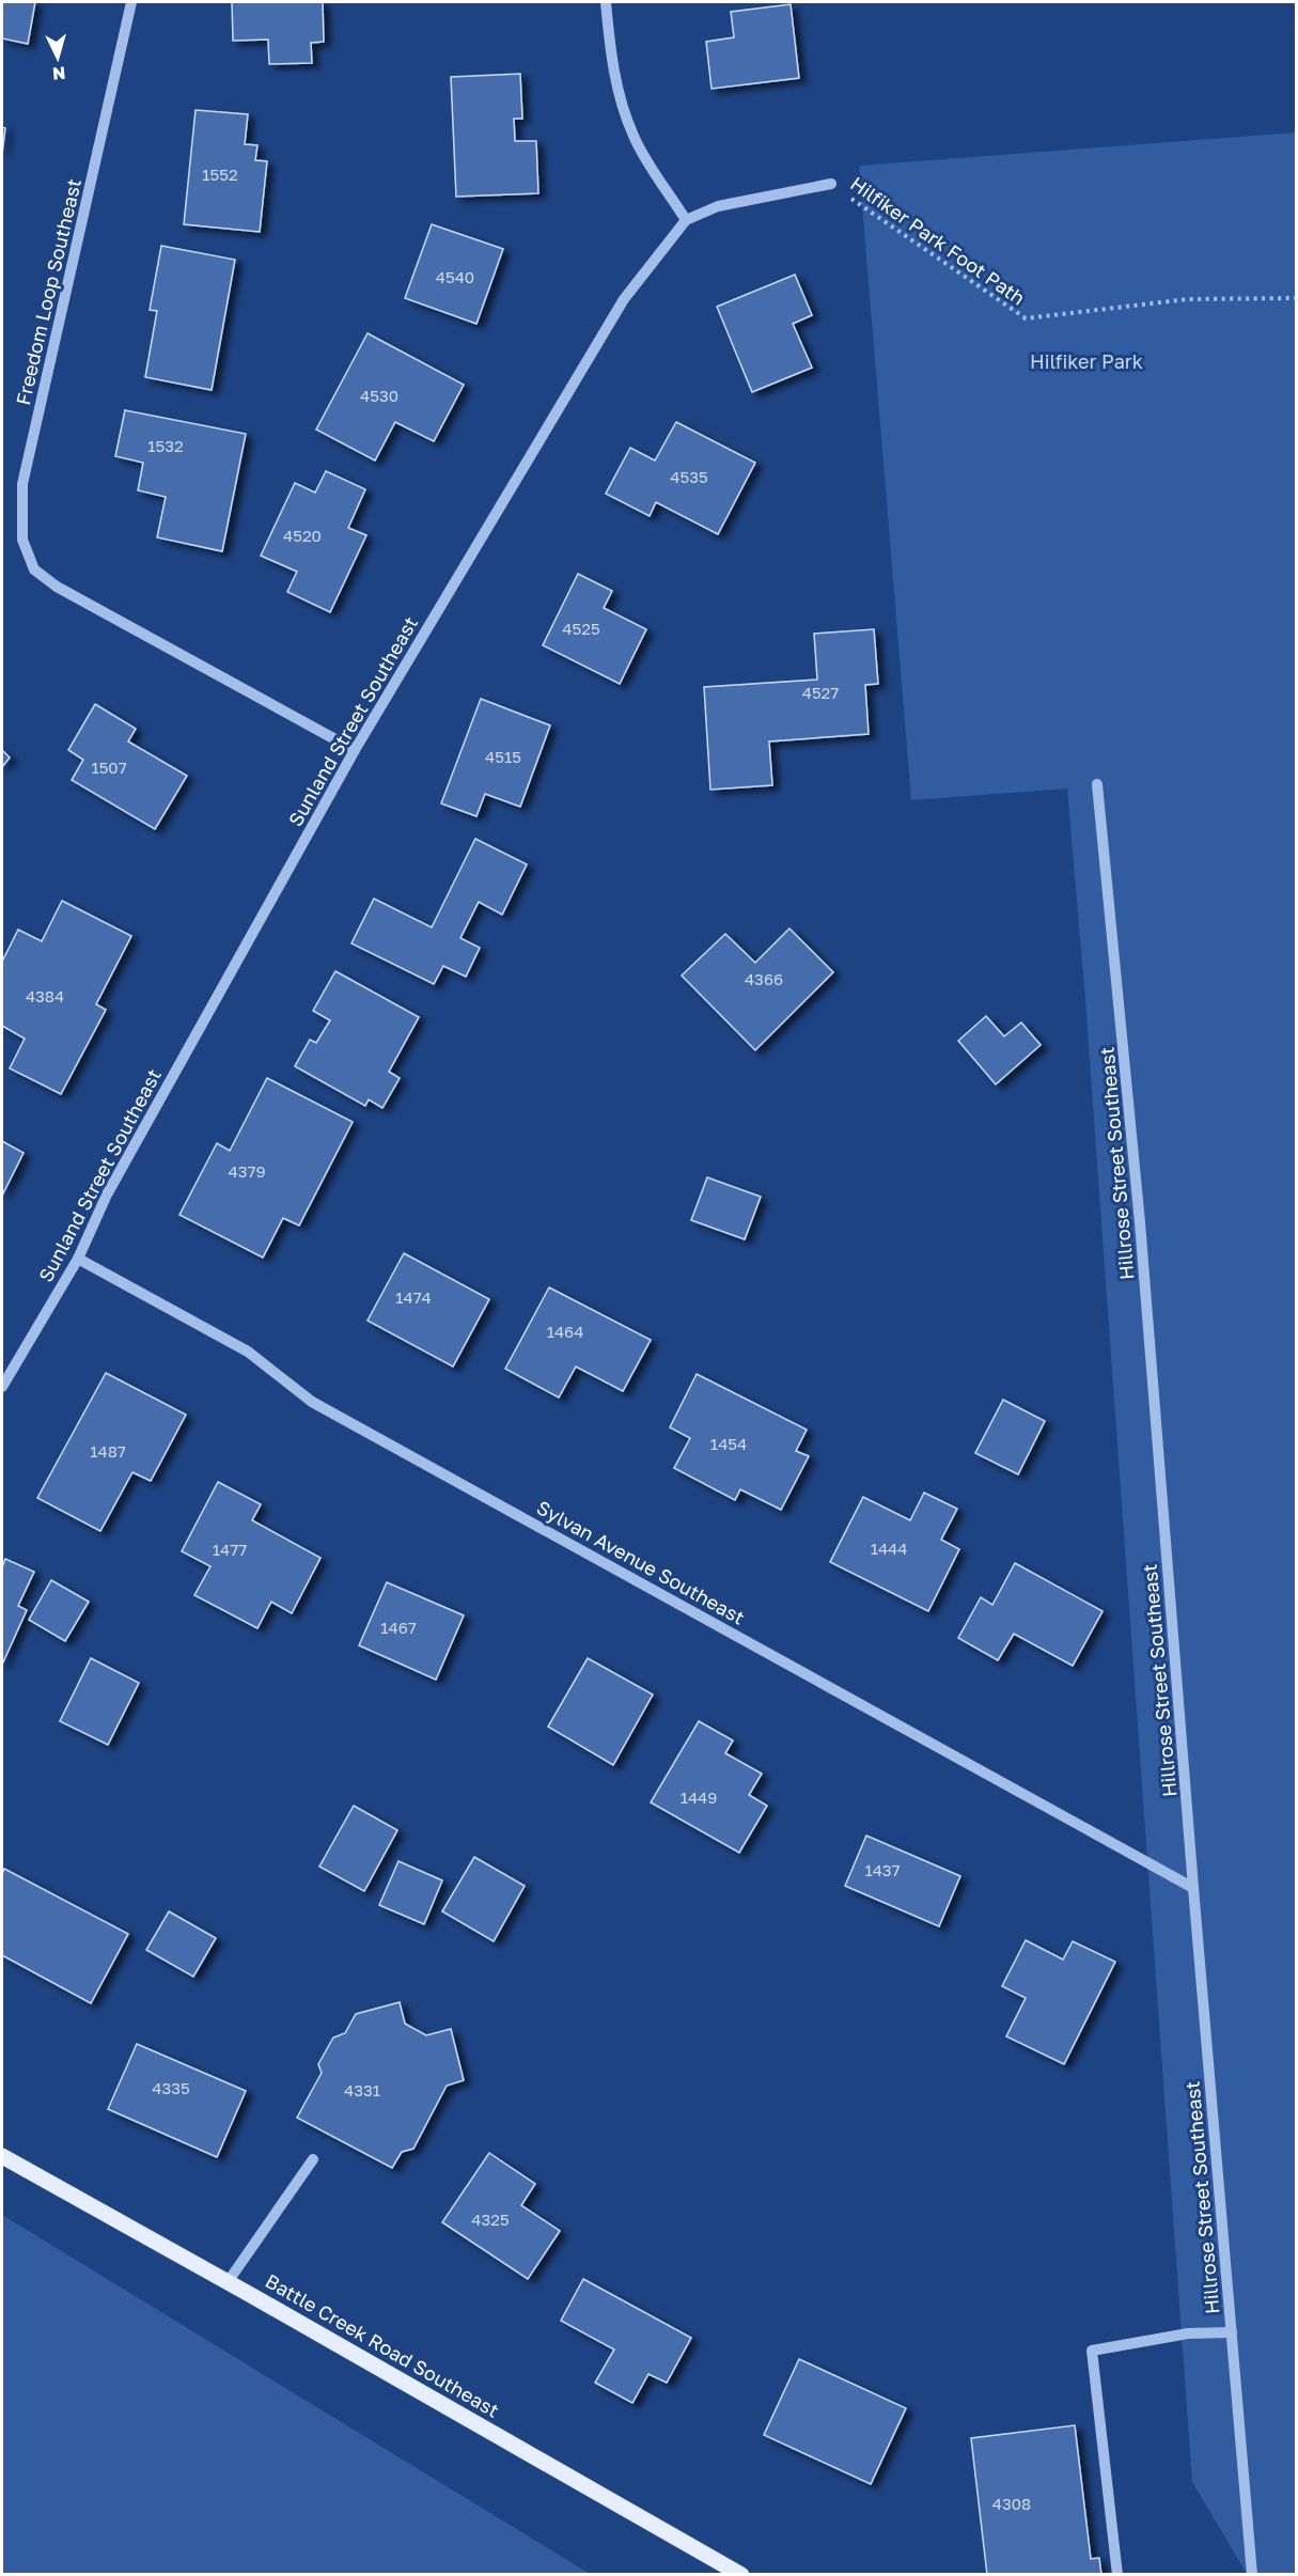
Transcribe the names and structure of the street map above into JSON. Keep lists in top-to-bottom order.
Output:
{
  "streets": {
    "main road": ["Battle Creek Road Southeast"],
    "street": [
      "Freedom Loop Southeast",
      "Sunland Street Southeast",
      "Hillrose Street Southeast",
      "Sylvan Avenue Southeast"
    ],
    "path": ["Hilfiker Park Foot Path"]
  },
  "crossings": [
    ["Hilfiker Park Foot Path", "Sunland Street Southeast"],
    ["Freedom Loop Southeast", "Sunland Street Southeast"],
    ["Sunland Street Southeast", "Sylvan Avenue Southeast"],
    ["Hillrose Street Southeast", "Sylvan Avenue Southeast"]
  ],
  "parks": ["Hilfiker Park"],
  "house_numbers": [
    "1552",
    "4540",
    "4530",
    "1532",
    "4535",
    "4520",
    "4525",
    "4527",
    "4515",
    "1507",
    "4366",
    "4384",
    "4379",
    "1474",
    "1464",
    "1454",
    "1487",
    "1444",
    "1477",
    "1467",
    "1449",
    "1437",
    "4335",
    "4331",
    "4325",
    "4308"
  ],
  "north": "bottom"
}
